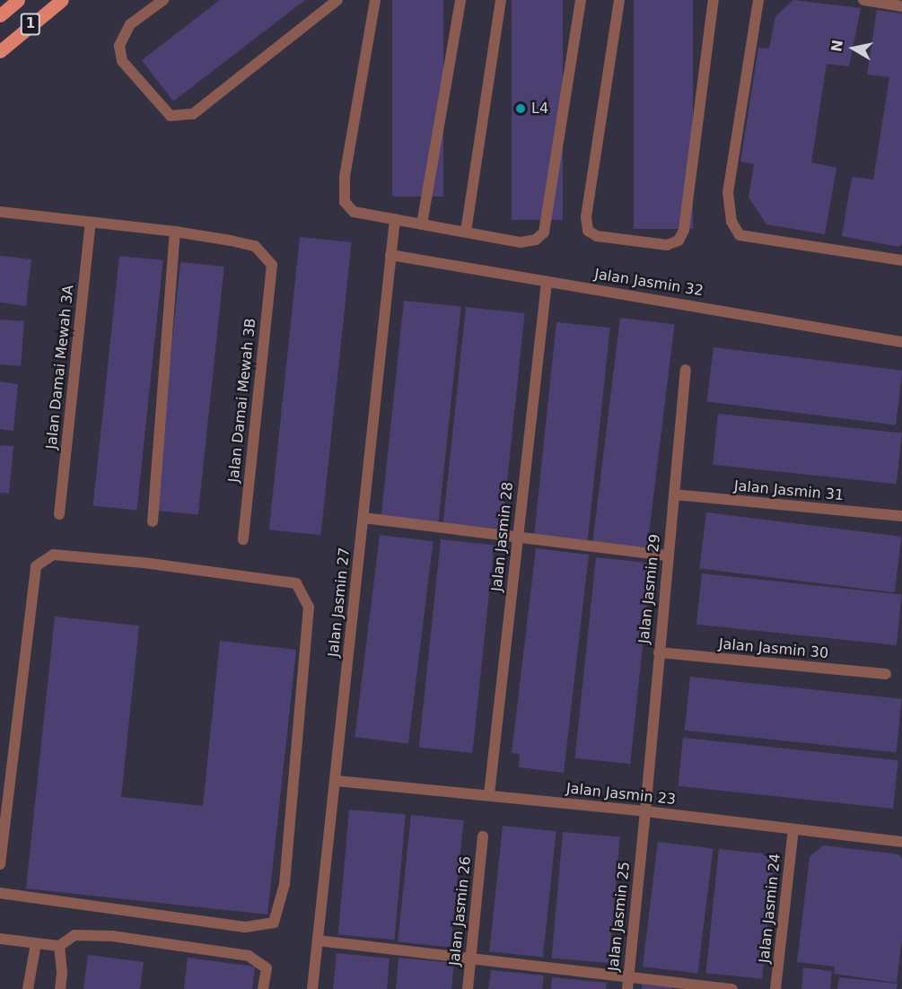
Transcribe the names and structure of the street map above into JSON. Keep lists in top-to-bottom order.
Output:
{
  "streets": {
    "main road": ["1"],
    "street": [
      "Jalan Jasmin 32",
      "Jalan Damai Mewah 3A",
      "Jalan Damai Mewah 3B",
      "Jalan Jasmin 31",
      "Jalan Jasmin 28",
      "Jalan Jasmin 29",
      "Jalan Jasmin 27",
      "Jalan Jasmin 30",
      "Jalan Jasmin 23",
      "Jalan Jasmin 24",
      "Jalan Jasmin 26",
      "Jalan Jasmin 25"
    ]
  },
  "crossings": [
    ["Jalan Jasmin 32", "Jalan Jasmin 28"],
    ["Jalan Jasmin 32", "Jalan Jasmin 27"],
    ["Jalan Jasmin 31", "Jalan Jasmin 29"],
    ["Jalan Jasmin 28", "Jalan Jasmin 23"],
    ["Jalan Jasmin 29", "Jalan Jasmin 30"],
    ["Jalan Jasmin 29", "Jalan Jasmin 23"],
    ["Jalan Jasmin 29", "Jalan Jasmin 25"],
    ["Jalan Jasmin 27", "Jalan Jasmin 23"],
    ["Jalan Jasmin 23", "Jalan Jasmin 24"]
  ],
  "places": ["L4"],
  "north": "left"
}
